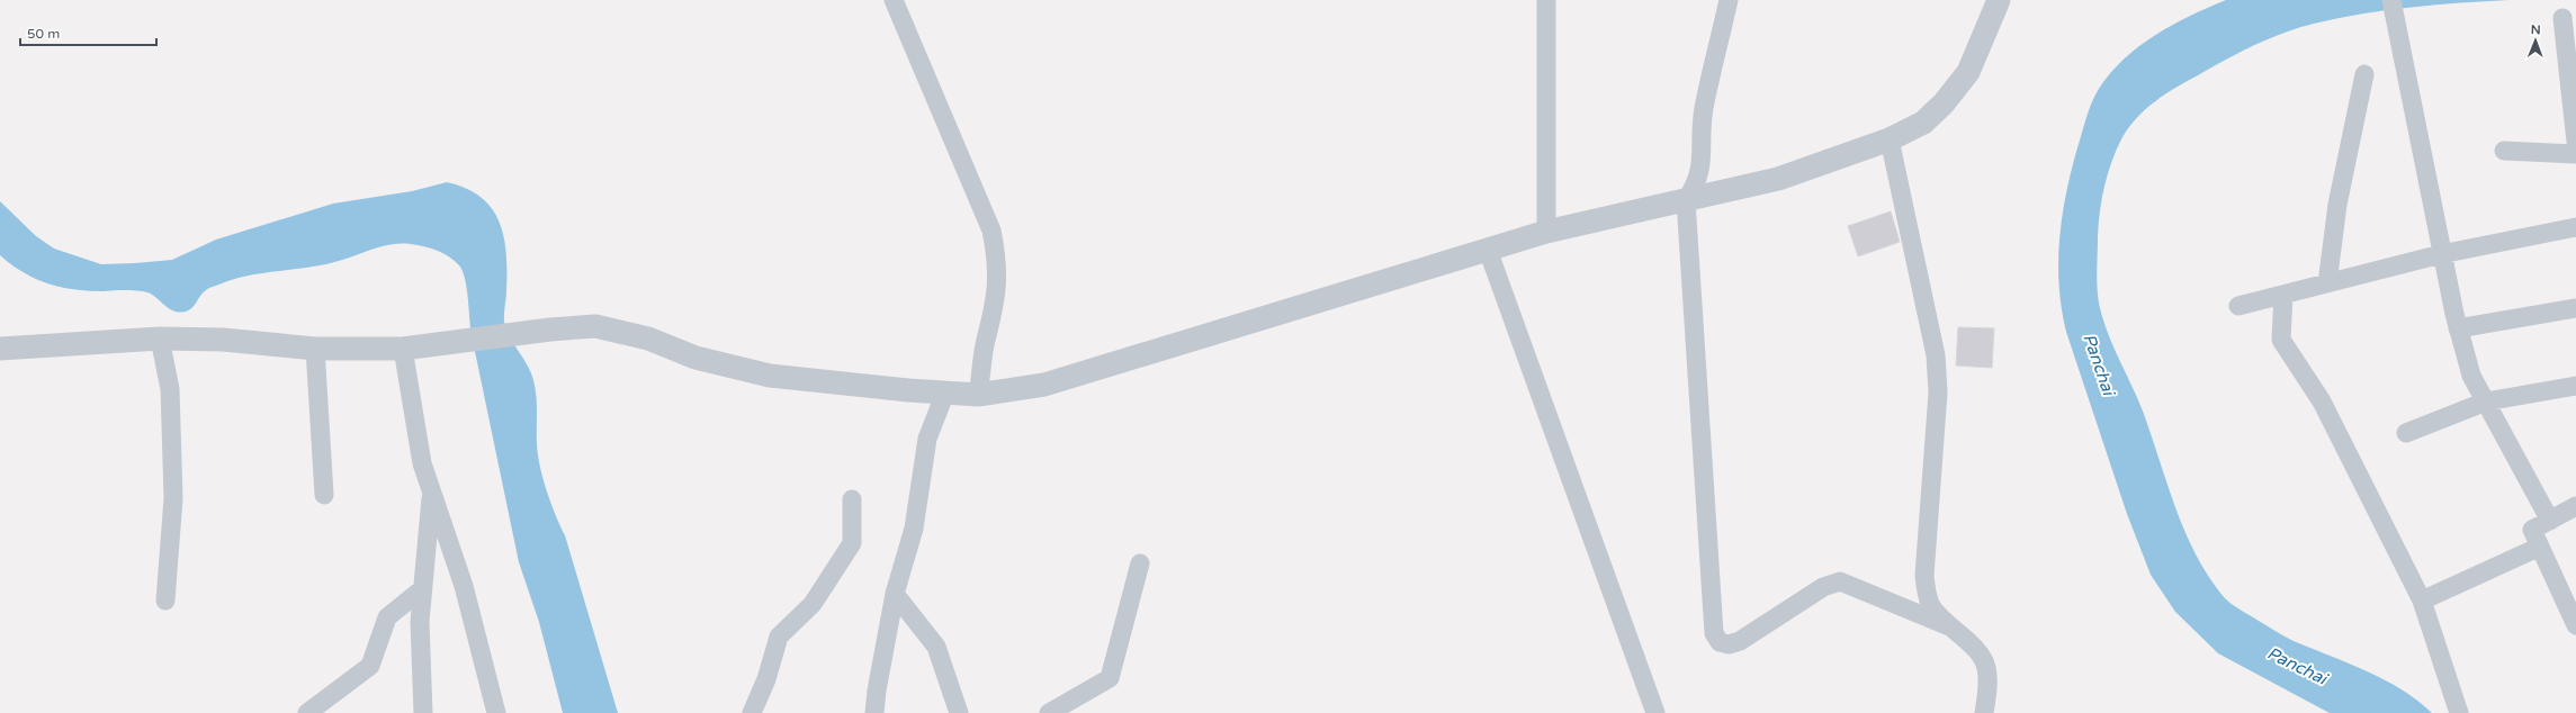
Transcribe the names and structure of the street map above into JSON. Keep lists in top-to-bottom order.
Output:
{
  "water": ["Panchai"],
  "scale_bar": "50 m",
  "north": "top"
}
